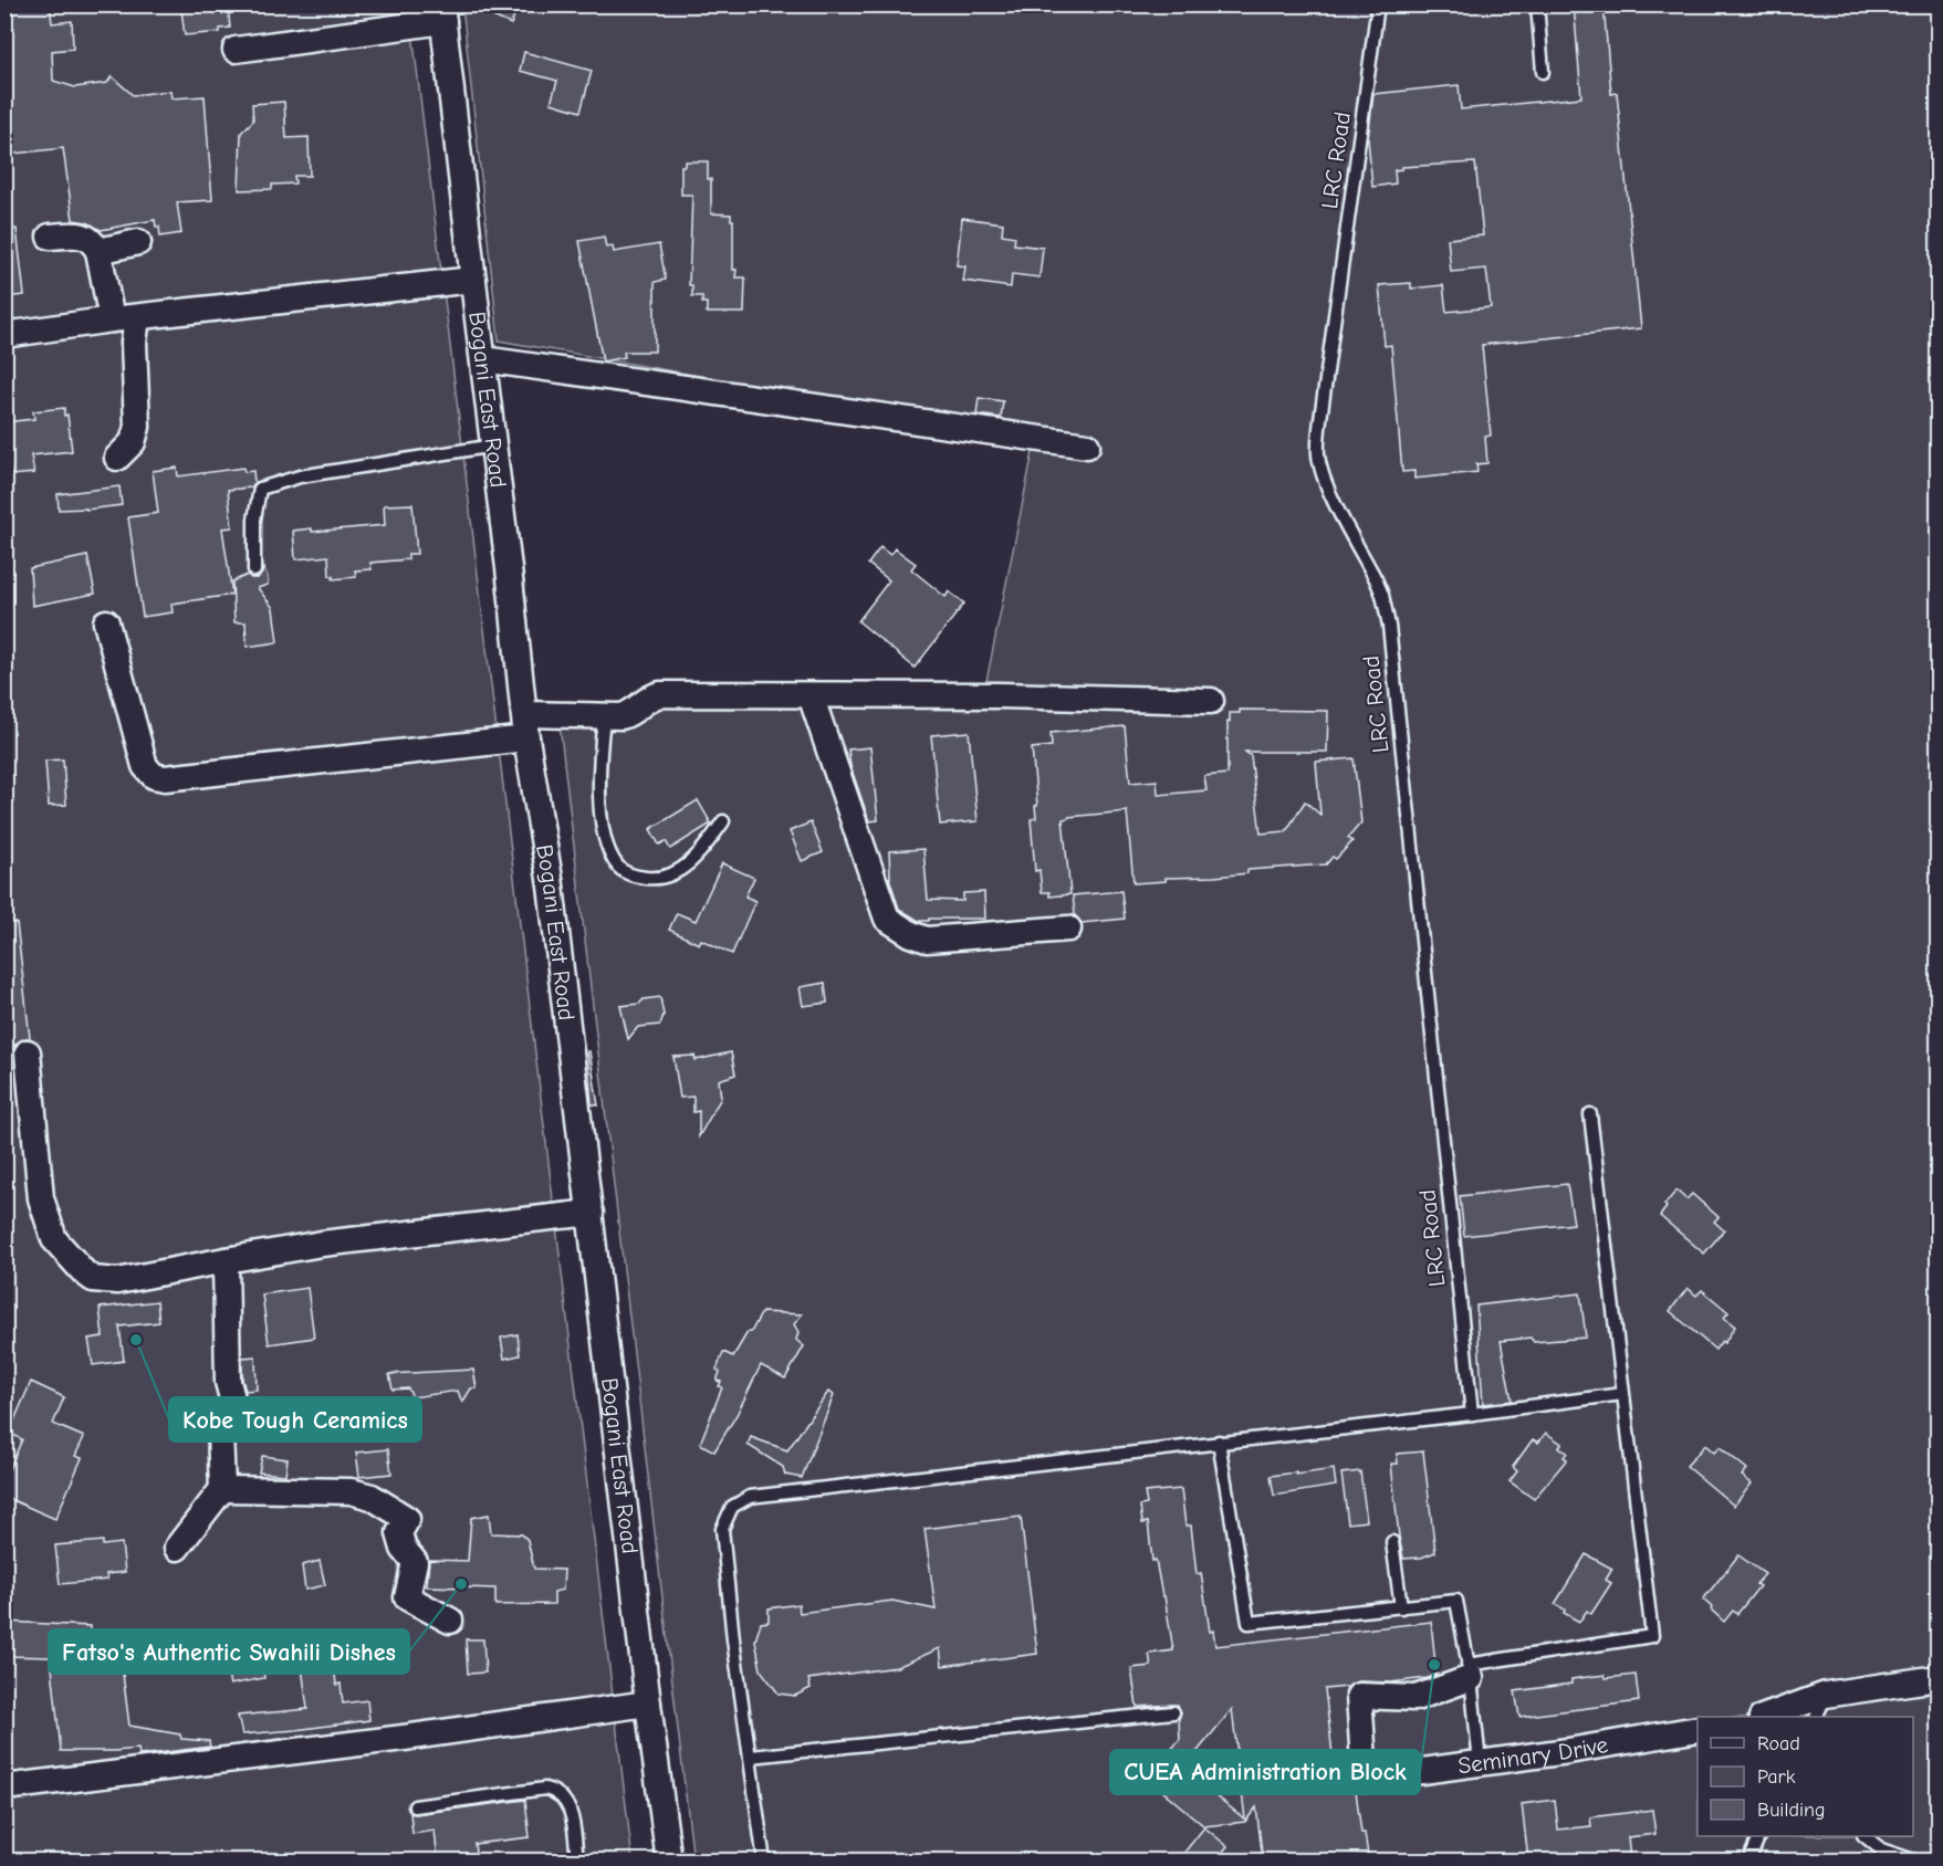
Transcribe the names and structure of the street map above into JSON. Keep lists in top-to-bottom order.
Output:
{
  "streets": {
    "street": ["Bogani East Road", "Seminary Drive"],
    "lane": ["LRC Road"]
  },
  "places": ["Kobe Tough Ceramics", "Fatso's Authentic Swahili Dishes", "CUEA Administration Block"],
  "legend": ["Road", "Park", "Building"]
}
